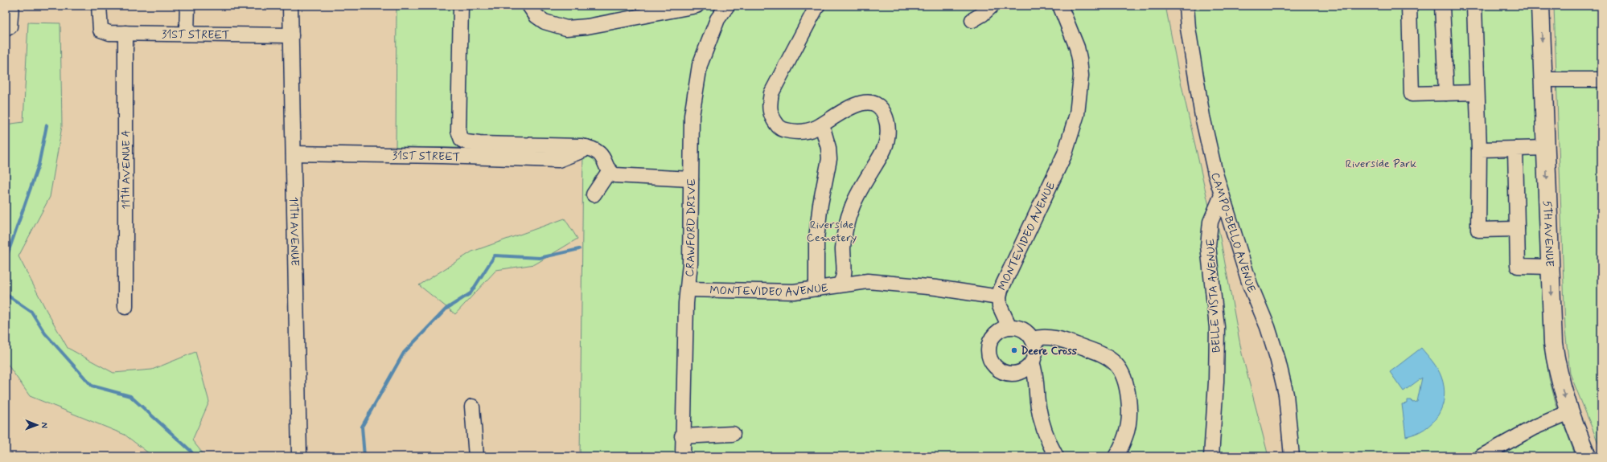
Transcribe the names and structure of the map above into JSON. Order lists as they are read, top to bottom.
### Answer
{
  "streets": {
    "main road": ["5TH AVENUE"],
    "street": [
      "31ST STREET",
      "11TH AVENUE A",
      "CRAWFORD DRIVE",
      "11TH AVENUE",
      "CAMPO-BELLO AVENUE",
      "MONTEVIDEO AVENUE",
      "BELLE VISTA AVENUE"
    ]
  },
  "crossings": [
    ["31ST STREET", "11TH AVENUE A"],
    ["31ST STREET", "11TH AVENUE"],
    ["CRAWFORD DRIVE", "MONTEVIDEO AVENUE"],
    ["CAMPO-BELLO AVENUE", "BELLE VISTA AVENUE"]
  ],
  "one_way": ["5TH AVENUE"],
  "parks": ["Riverside Park", "Riverside Cemetery"],
  "places": ["Deere Cross"],
  "north": "right"
}
